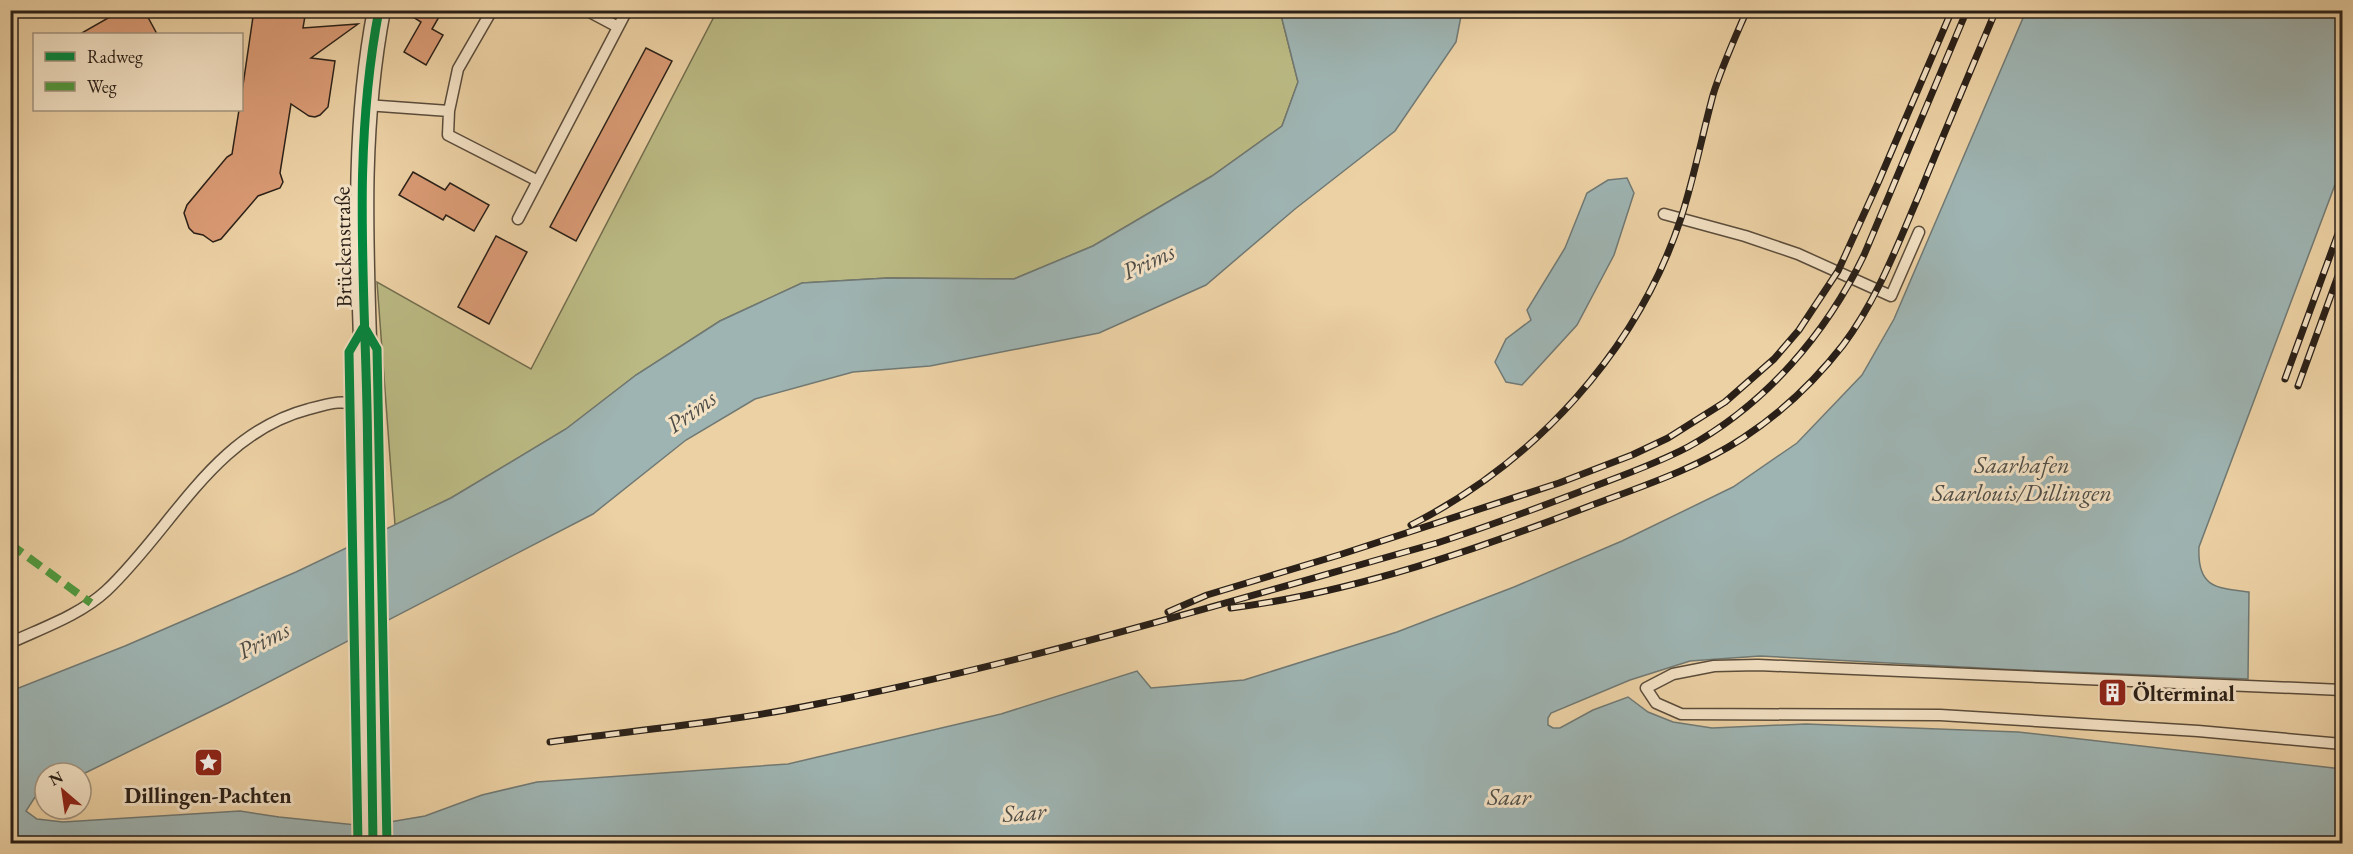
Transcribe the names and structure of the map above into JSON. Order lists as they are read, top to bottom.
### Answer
{
  "streets": {
    "street": ["Brückenstraße"]
  },
  "water": ["Prims", "Saarhafen Saarlouis/Dillingen", "Saar"],
  "places": {
    "building": ["Ölterminal"],
    "place": ["Dillingen-Pachten"]
  },
  "legend": ["Radweg", "Weg"],
  "north": "top left"
}
